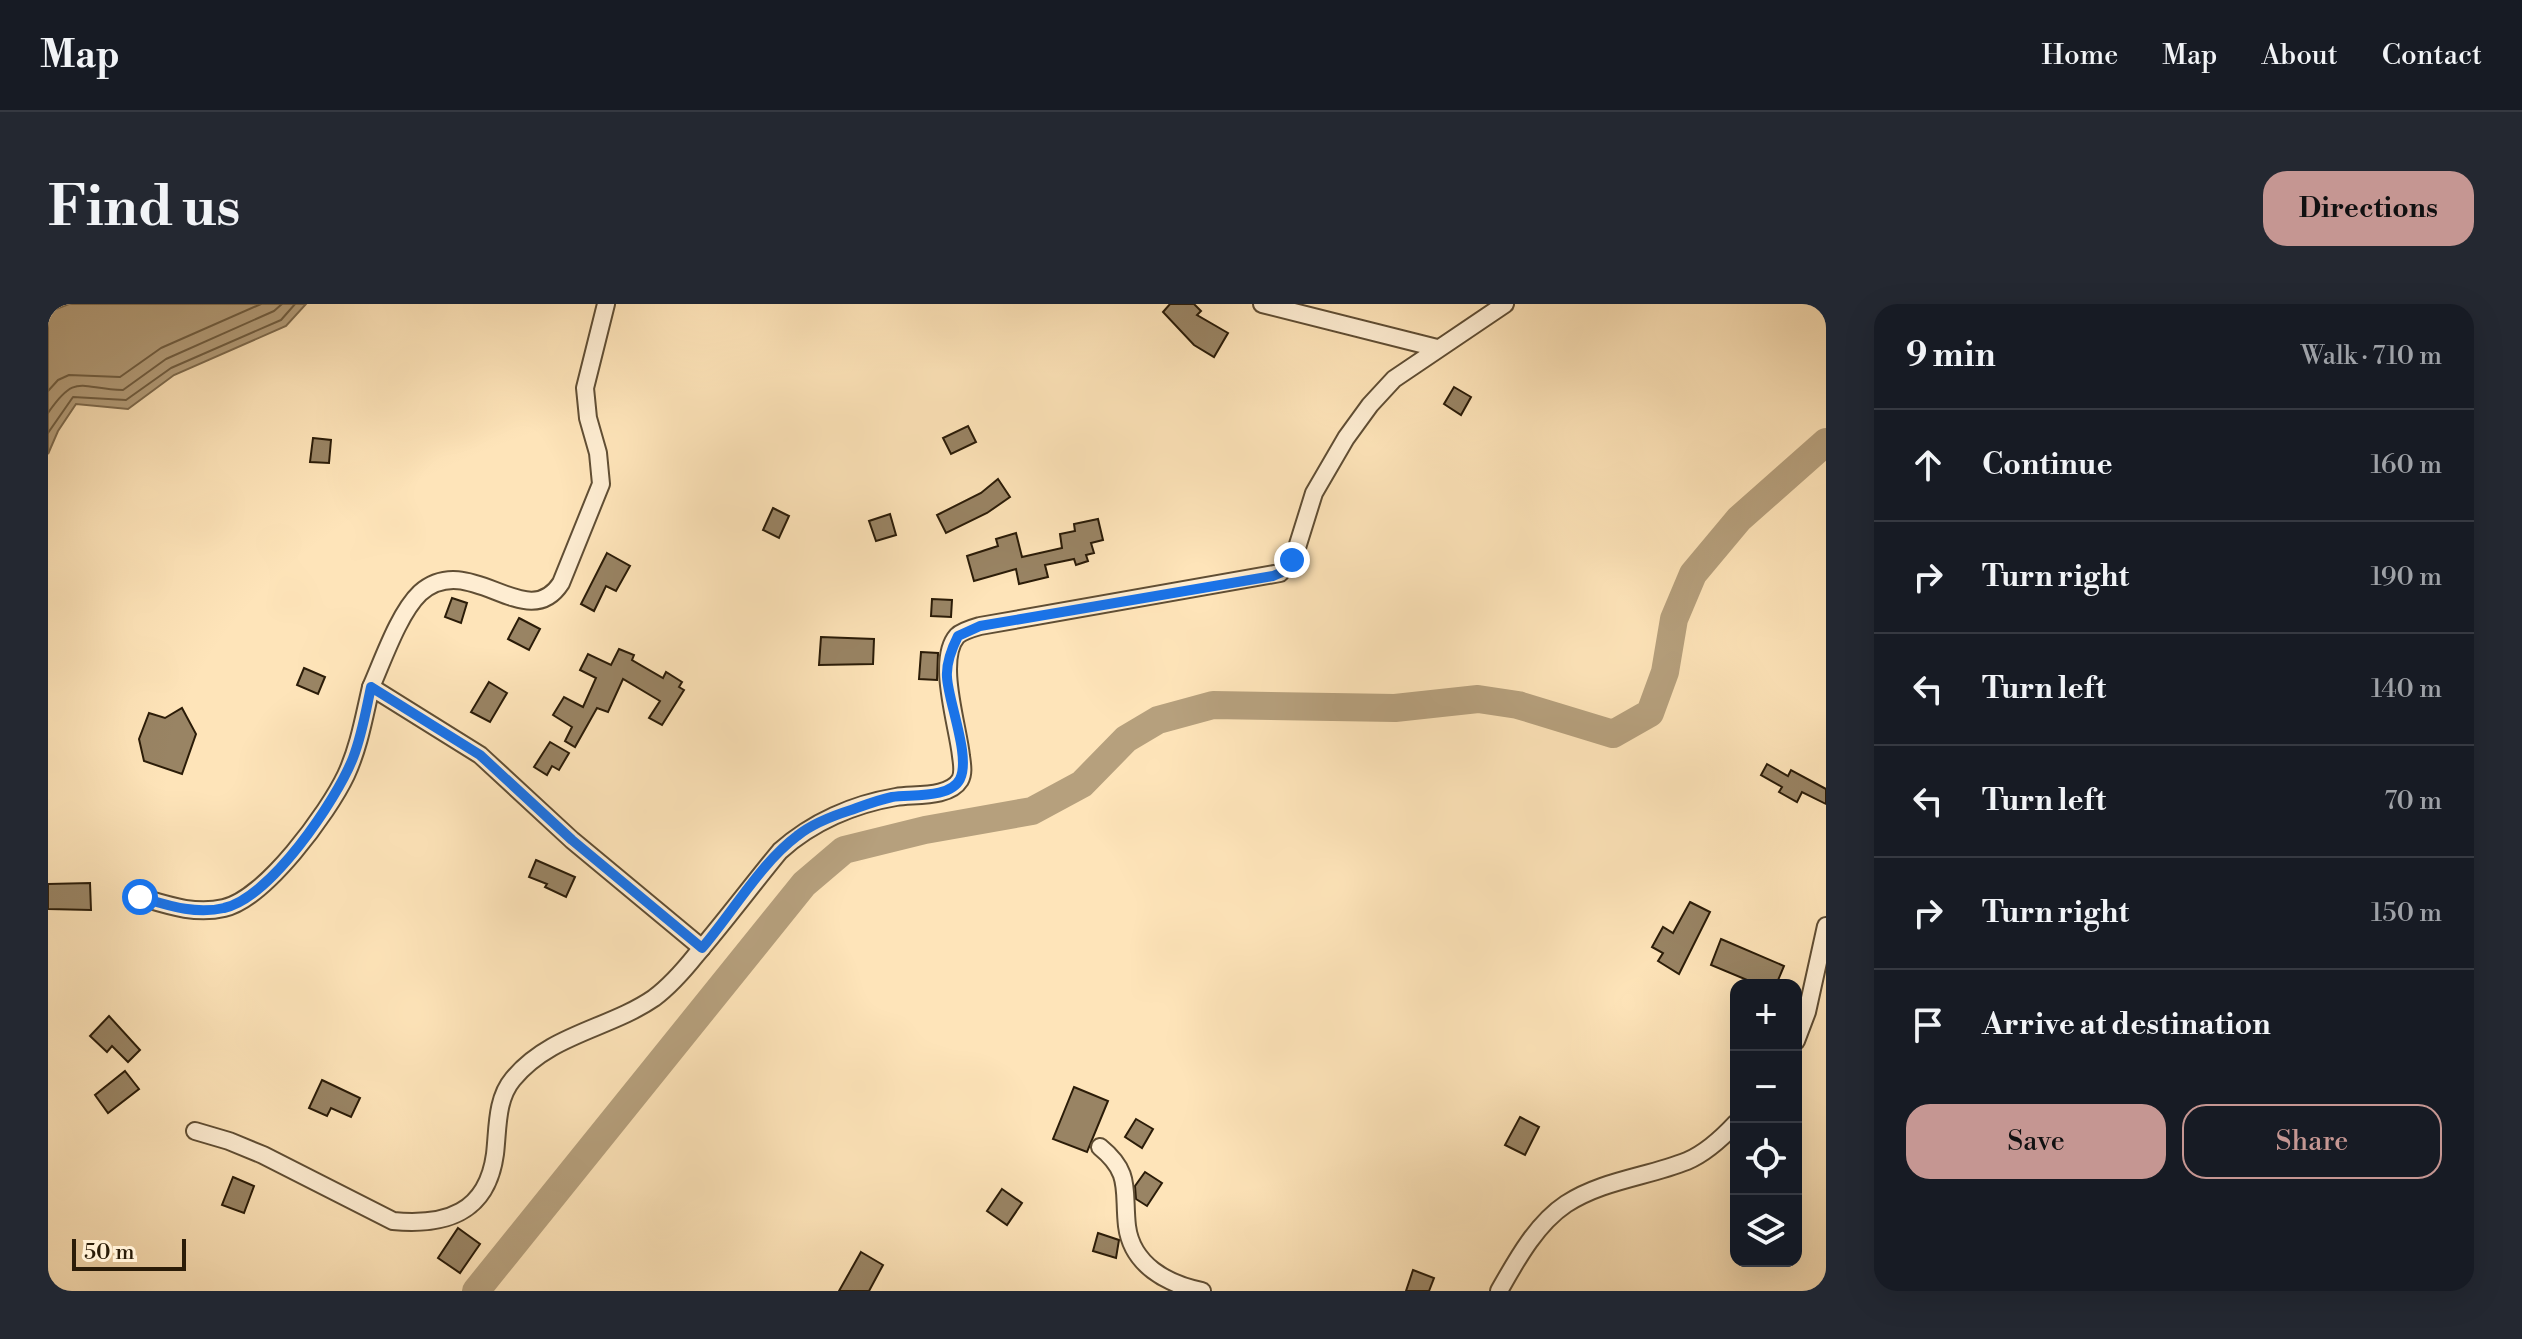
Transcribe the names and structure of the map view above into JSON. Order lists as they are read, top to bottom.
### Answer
{
  "scale_bar": "50 m",
  "page": {
    "header": "Map",
    "nav": [
      "Home",
      "Map",
      "About",
      "Contact"
    ],
    "buttons": [
      "Directions",
      ["Save", "Share"]
    ],
    "title": "Find us",
    "heading": ["9 min", "Walk · 710 m"],
    "list": [
      ["Continue", "160 m"],
      ["Turn right", "190 m"],
      ["Turn left", "140 m"],
      ["Turn left", "70 m"],
      ["Turn right", "150 m"],
      "Arrive at destination"
    ],
    "map_buttons": ["+", "−"],
    "scale": "50 m"
  }
}
